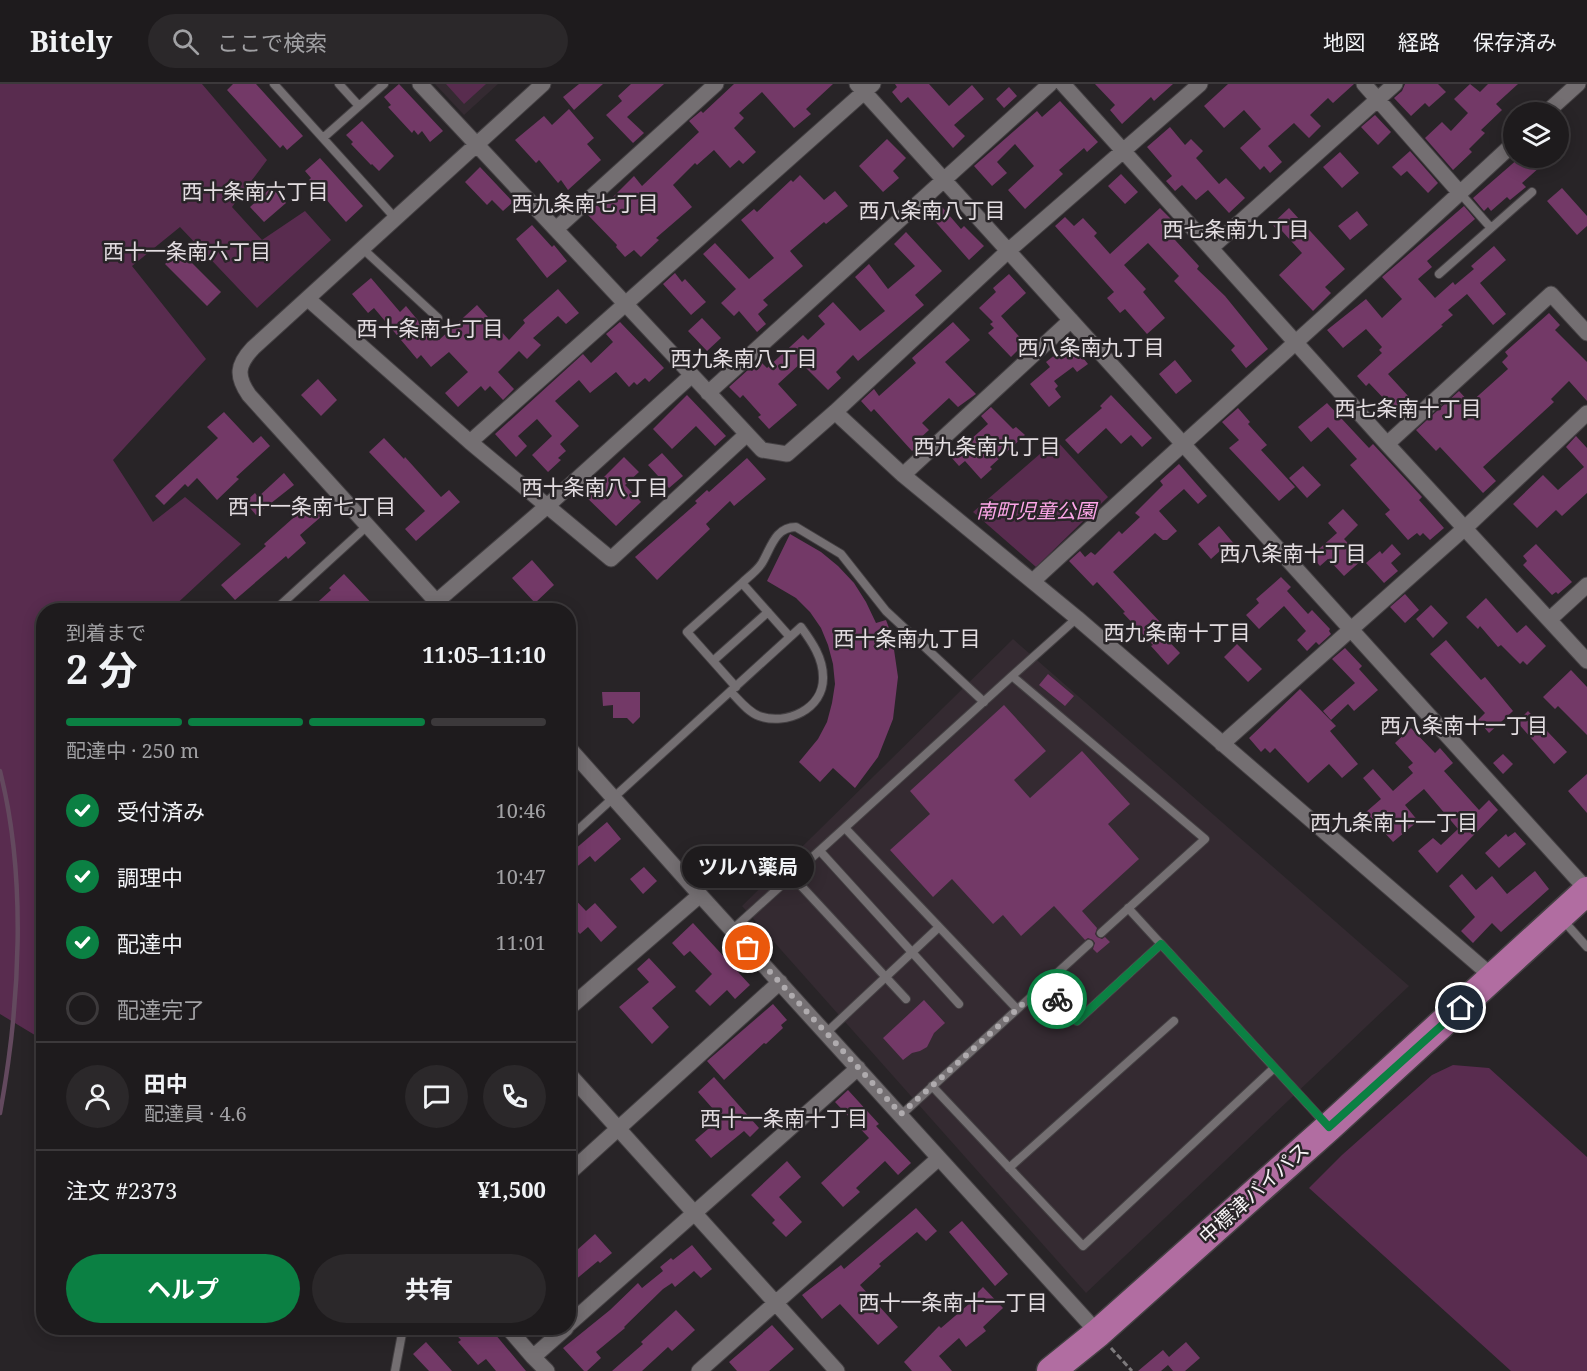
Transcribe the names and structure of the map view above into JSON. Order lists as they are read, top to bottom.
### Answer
{
  "streets": {
    "highway": ["中標津バイパス"]
  },
  "districts": [
    "西十条南六丁目",
    "西九条南七丁目",
    "西八条南八丁目",
    "西七条南九丁目",
    "西十一条南六丁目",
    "西十条南七丁目",
    "西八条南九丁目",
    "西九条南八丁目",
    "西七条南十丁目",
    "西九条南九丁目",
    "西十条南八丁目",
    "西十一条南七丁目",
    "西八条南十丁目",
    "西九条南十丁目",
    "西十条南九丁目",
    "西八条南十一丁目",
    "西九条南十一丁目",
    "西十一条南十丁目",
    "西十一条南十一丁目"
  ],
  "parks": ["南町児童公園"],
  "places": ["ツルハ薬局"],
  "page": {
    "header": "Bitely",
    "search": "ここで検索",
    "nav": ["地図", "経路", "保存済み"],
    "heading": ["2 分", "到着まで", "11:05–11:10"],
    "panel": [
      "田中",
      "配達員 · 4.6",
      "注文 #2373",
      "¥1,500"
    ],
    "bar": "配達中 · 250 m",
    "list": [
      ["受付済み", "10:46"],
      ["調理中", "10:47"],
      ["配達中", "11:01"],
      "配達完了"
    ],
    "bubble": "ツルハ薬局",
    "buttons": ["ヘルプ", "共有"]
  }
}
